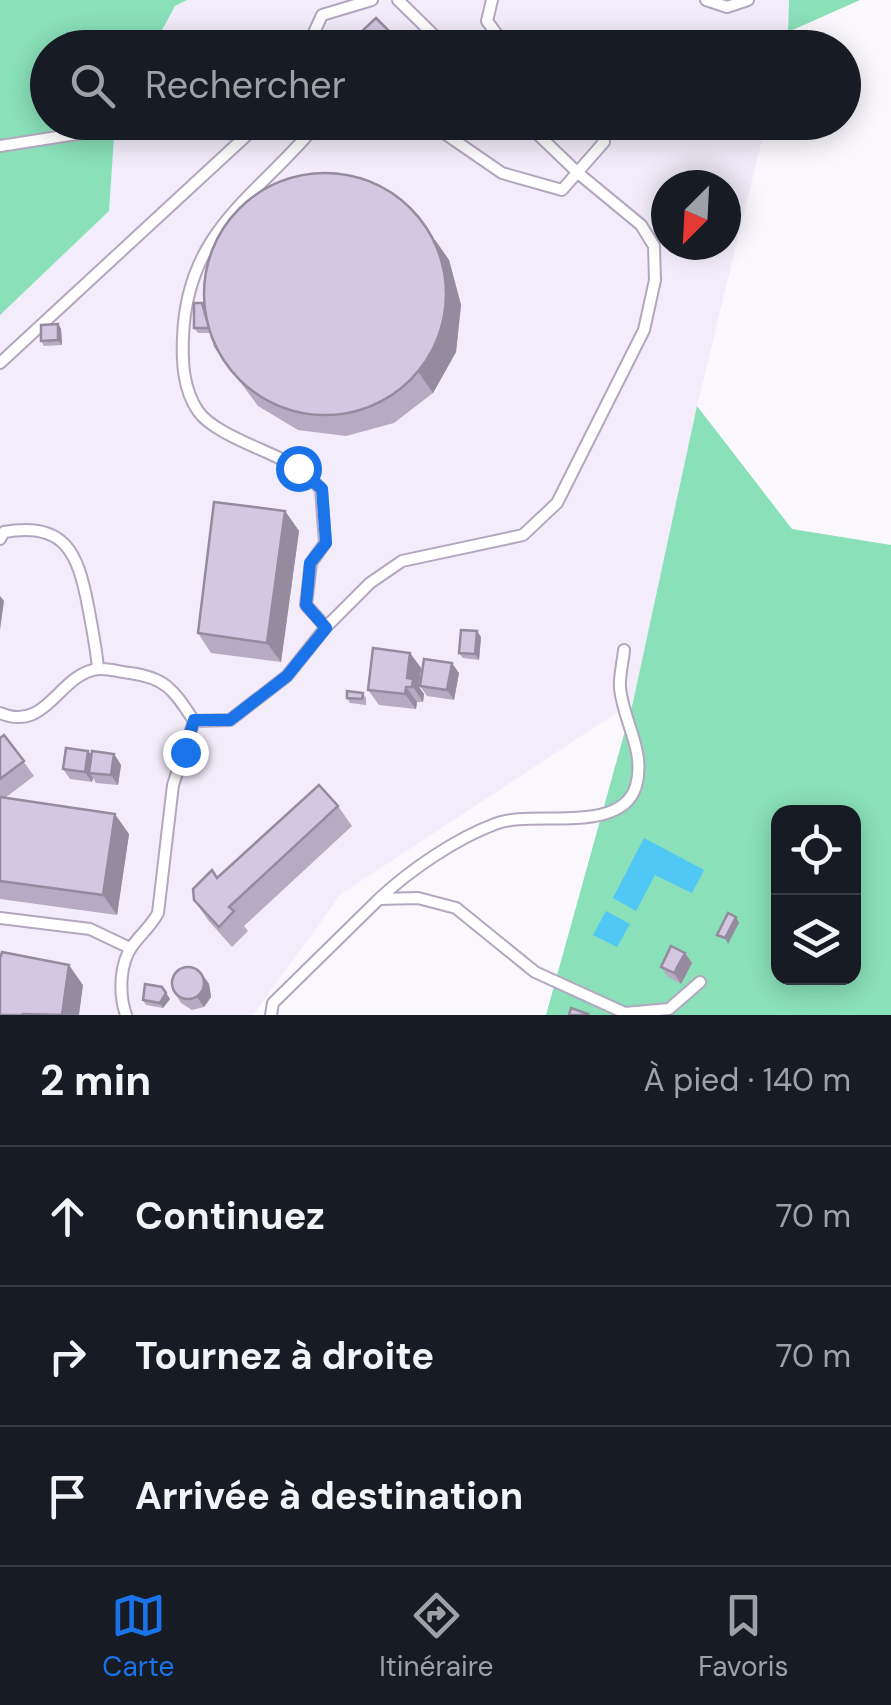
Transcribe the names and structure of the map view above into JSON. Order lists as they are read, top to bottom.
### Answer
{
  "north": "bottom left",
  "page": {
    "search": "Rechercher",
    "heading": ["2 min", "À pied · 140 m"],
    "list": [
      ["Continuez", "70 m"],
      ["Tournez à droite", "70 m"],
      "Arrivée à destination"
    ],
    "nav": ["Carte", "Itinéraire", "Favoris"]
  }
}
